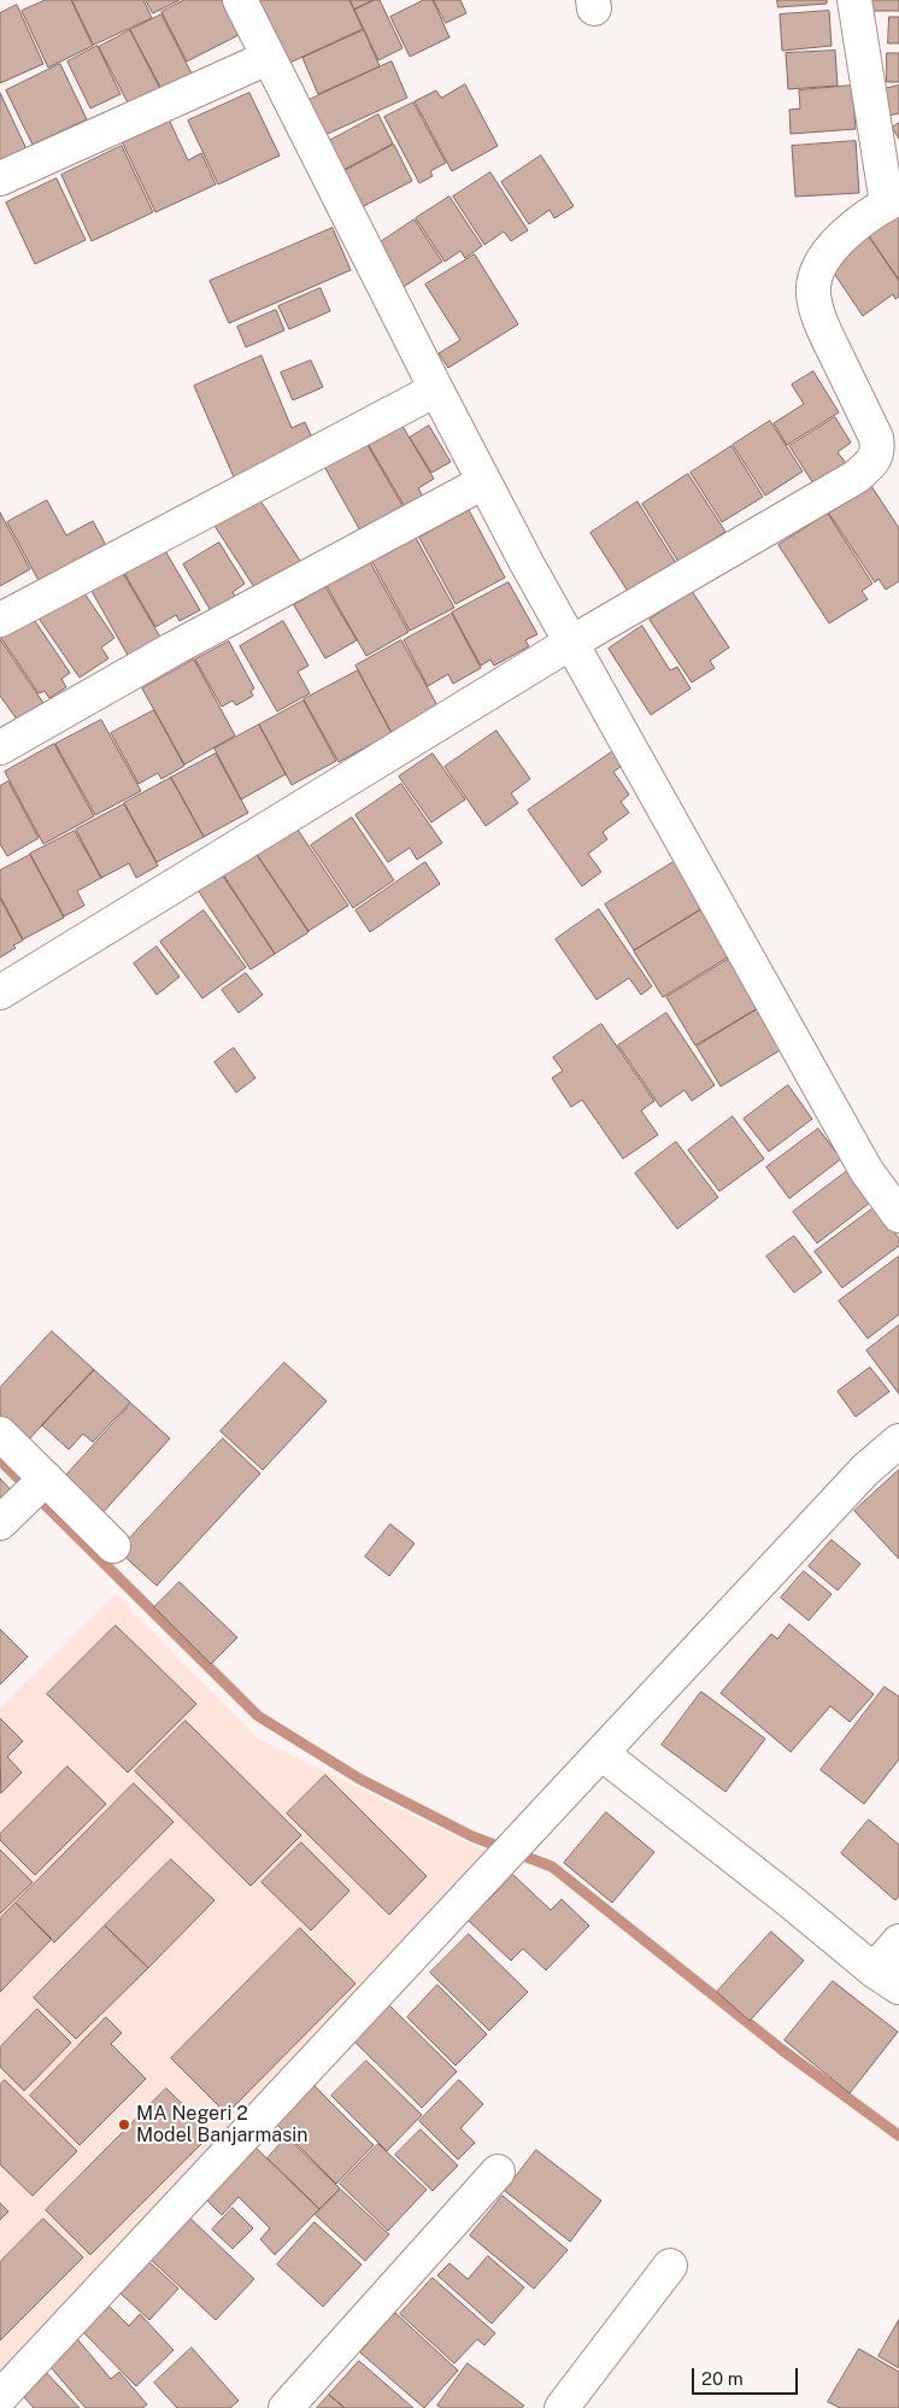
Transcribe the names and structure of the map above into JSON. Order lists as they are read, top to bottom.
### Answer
{
  "places": ["MA Negeri 2 Model Banjarmasin"],
  "scale_bar": "20 m"
}
